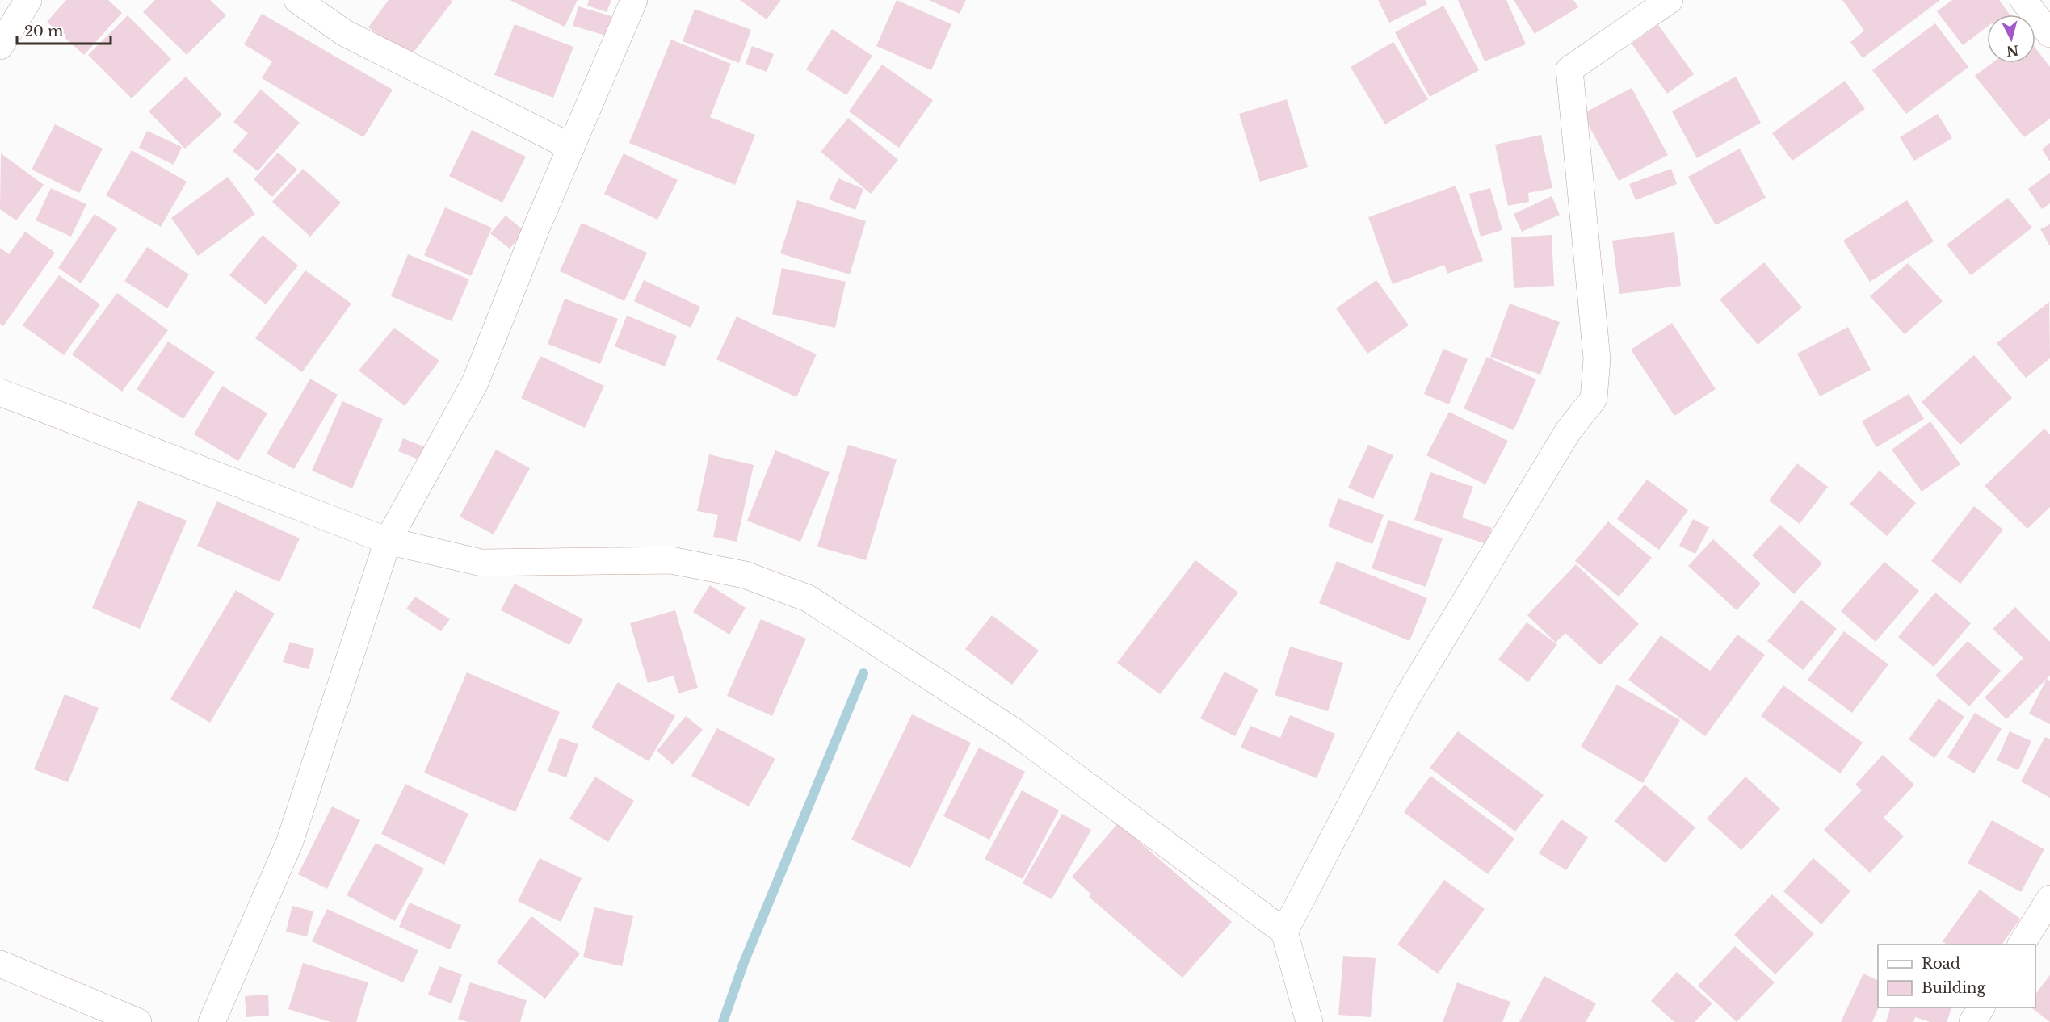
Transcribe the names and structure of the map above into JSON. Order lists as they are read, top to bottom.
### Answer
{
  "legend": ["Road", "Building"],
  "scale_bar": "20 m",
  "north": "bottom"
}
